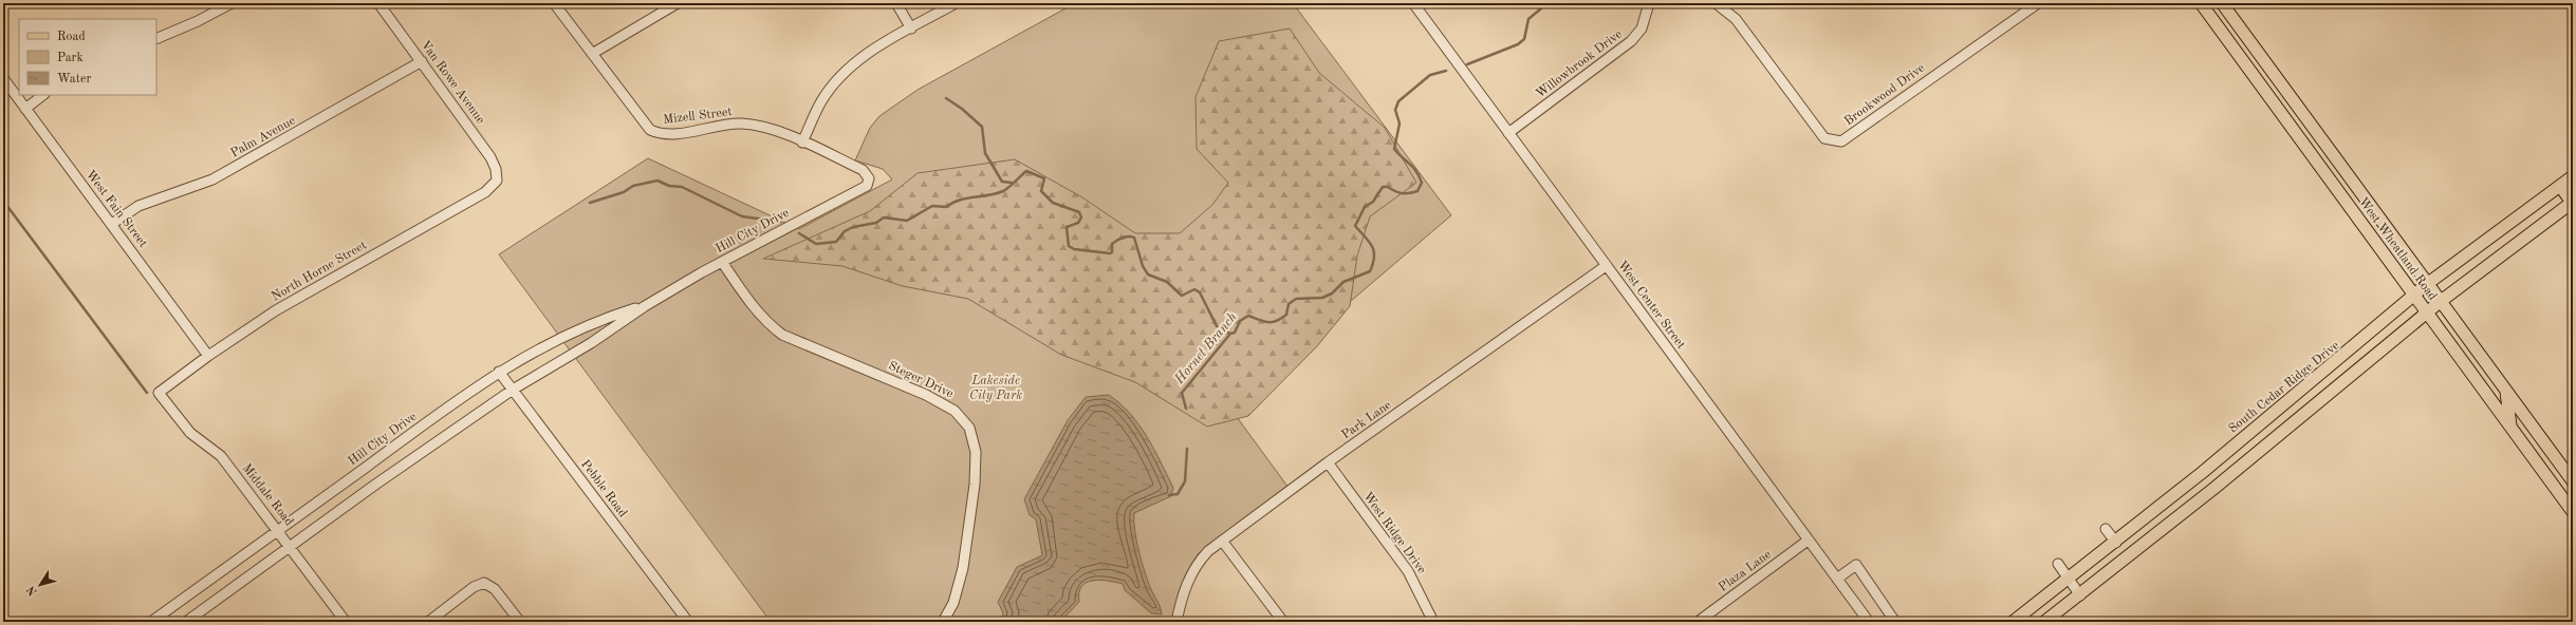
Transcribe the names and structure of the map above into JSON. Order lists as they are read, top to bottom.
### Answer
{
  "streets": {
    "main road": ["West Wheatland Road", "South Cedar Ridge Drive"],
    "street": [
      "Willowbrook Drive",
      "Van Rowe Avenue",
      "Brookwood Drive",
      "Mizell Street",
      "Palm Avenue",
      "West Fain Street",
      "Hill City Drive",
      "North Horne Street",
      "West Center Street",
      "Steger Drive",
      "Park Lane",
      "Pebble Road",
      "Middale Road",
      "West Ridge Drive",
      "Plaza Lane"
    ]
  },
  "crossings": [
    ["Willowbrook Drive", "West Center Street"],
    ["Van Rowe Avenue", "Palm Avenue"],
    ["Van Rowe Avenue", "North Horne Street"],
    ["Mizell Street", "Hill City Drive"],
    ["Palm Avenue", "West Fain Street"],
    ["West Fain Street", "North Horne Street"],
    ["Hill City Drive", "Steger Drive"],
    ["Hill City Drive", "Pebble Road"],
    ["Hill City Drive", "Middale Road"],
    ["West Wheatland Road", "South Cedar Ridge Drive"],
    ["North Horne Street", "Middale Road"],
    ["West Center Street", "Park Lane"],
    ["West Center Street", "Plaza Lane"],
    ["Park Lane", "West Ridge Drive"]
  ],
  "water": ["Hornet Branch"],
  "parks": ["Lakeside City Park"],
  "legend": ["Road", "Park", "Water"],
  "north": "bottom left"
}
